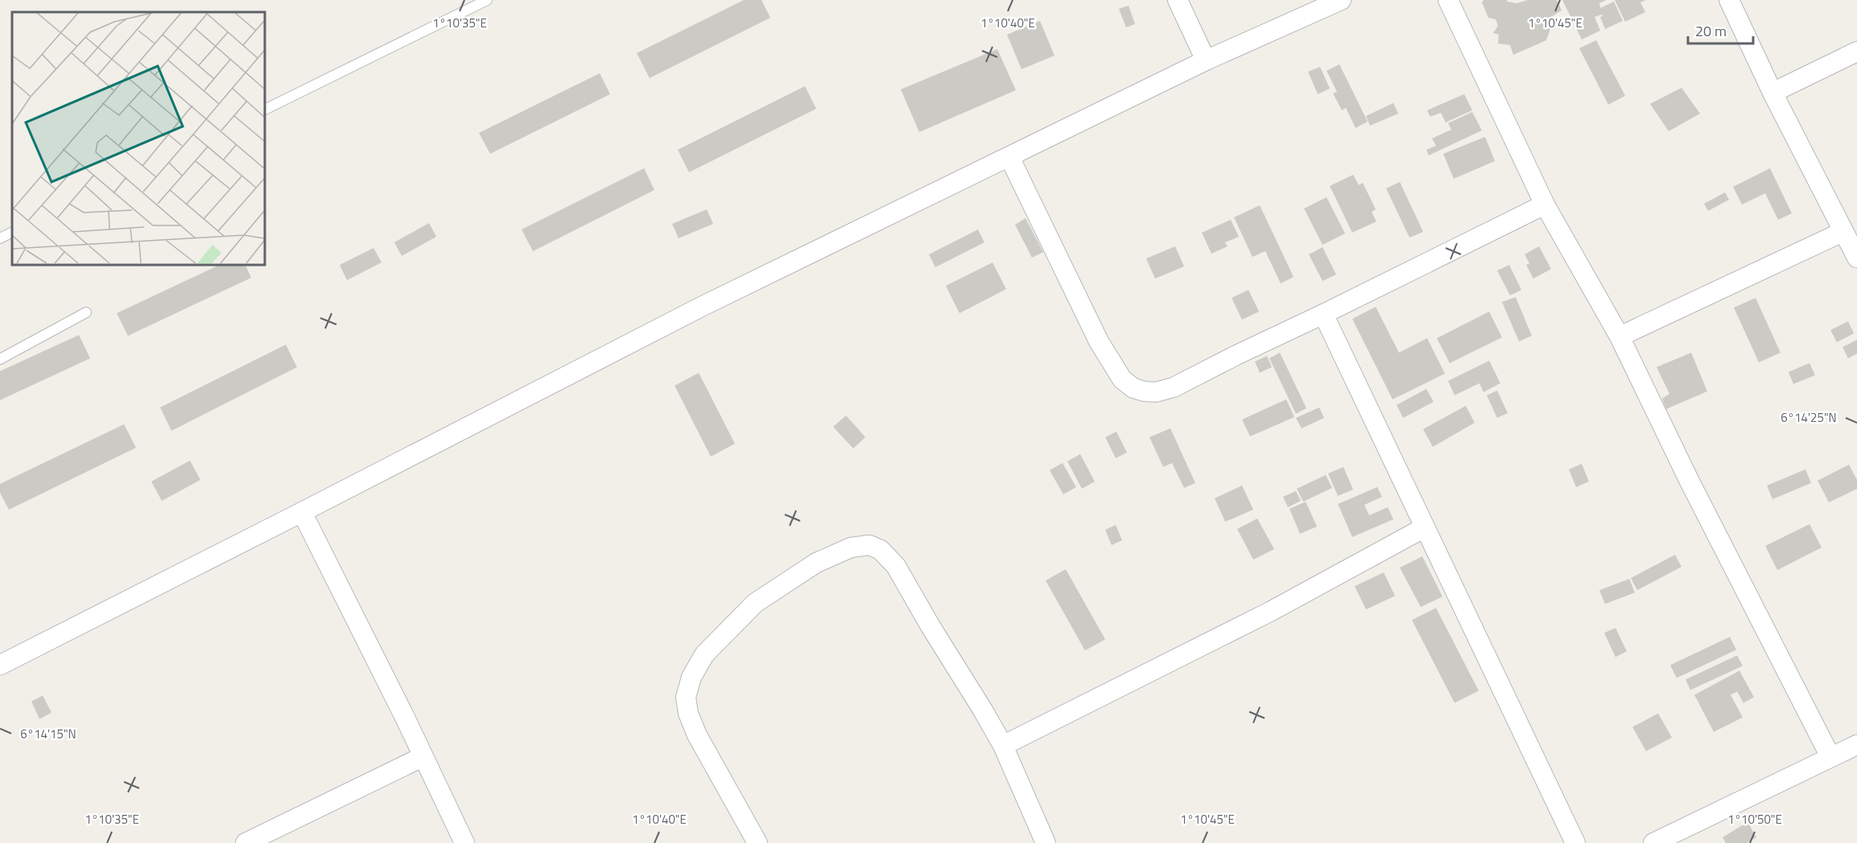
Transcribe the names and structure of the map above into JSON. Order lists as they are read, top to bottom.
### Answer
{
  "scale_bar": "20 m",
  "coordinates": [
    "1°10'35\"E",
    "1°10'40\"E",
    "1°10'45\"E",
    "6°14'25\"N",
    "6°14'15\"N",
    "1°10'50\"E"
  ]
}
